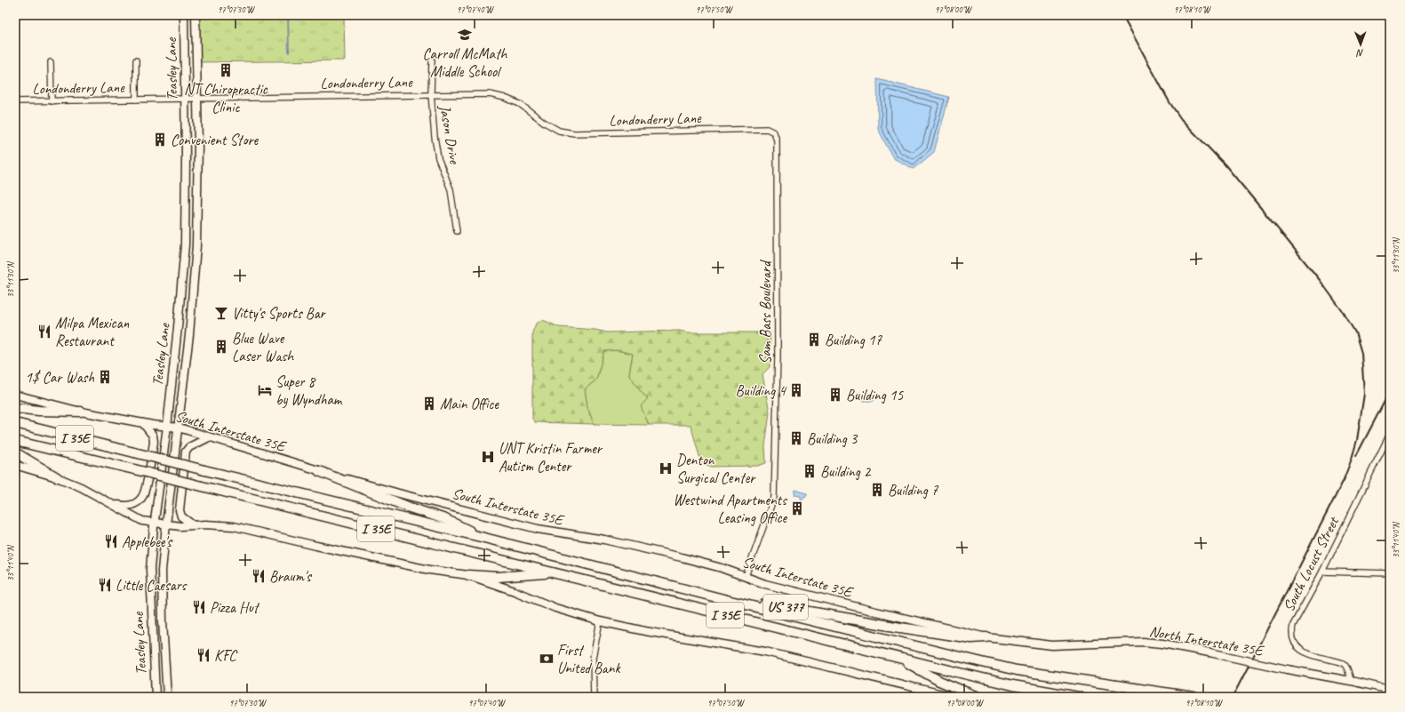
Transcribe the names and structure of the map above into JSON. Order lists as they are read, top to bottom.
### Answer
{
  "streets": {
    "highway": ["I 35E", "US 377"],
    "main road": ["Teasley Lane", "South Interstate 35E", "North Interstate 35E"],
    "street": [
      "Londonderry Lane",
      "Jason Drive",
      "Sam Bass Boulevard",
      "South Locust Street"
    ]
  },
  "crossings": [
    ["Teasley Lane", "Londonderry Lane"],
    ["Teasley Lane", "South Interstate 35E"],
    ["Londonderry Lane", "Jason Drive"],
    ["Londonderry Lane", "Sam Bass Boulevard"],
    ["Sam Bass Boulevard", "South Interstate 35E"],
    ["South Interstate 35E", "US 377"],
    ["South Interstate 35E", "North Interstate 35E"],
    ["I 35E", "US 377"],
    ["South Locust Street", "North Interstate 35E"],
    ["US 377", "North Interstate 35E"]
  ],
  "places": {
    "school or university": ["Carroll McMath Middle School"],
    "building": [
      "NT Chiropractic Clinic",
      "Convenient Store",
      "Building 17",
      "Blue Wave Laser Wash",
      "1$ Car Wash",
      "Building 4",
      "Building 15",
      "Main Office",
      "Building 3",
      "Building 2",
      "Building 7",
      "Westwind Apartments Leasing Office"
    ],
    "bar": ["Vitty's Sports Bar"],
    "restaurant": [
      "Milpa Mexican Restaurant",
      "Applebee's",
      "Braum's",
      "Little Caesars",
      "Pizza Hut",
      "KFC"
    ],
    "hotel": ["Super 8 by Wyndham"],
    "hospital": ["UNT Kristin Farmer Autism Center", "Denton Surgical Center"],
    "bank": ["First United Bank"]
  },
  "north": "bottom",
  "coordinates": [
    "97°07'30\"W",
    "97°07'40\"W",
    "97°07'50\"W",
    "97°08'00\"W",
    "97°08'10\"W",
    "33°11'30\"N",
    "33°11'40\"N"
  ]
}
